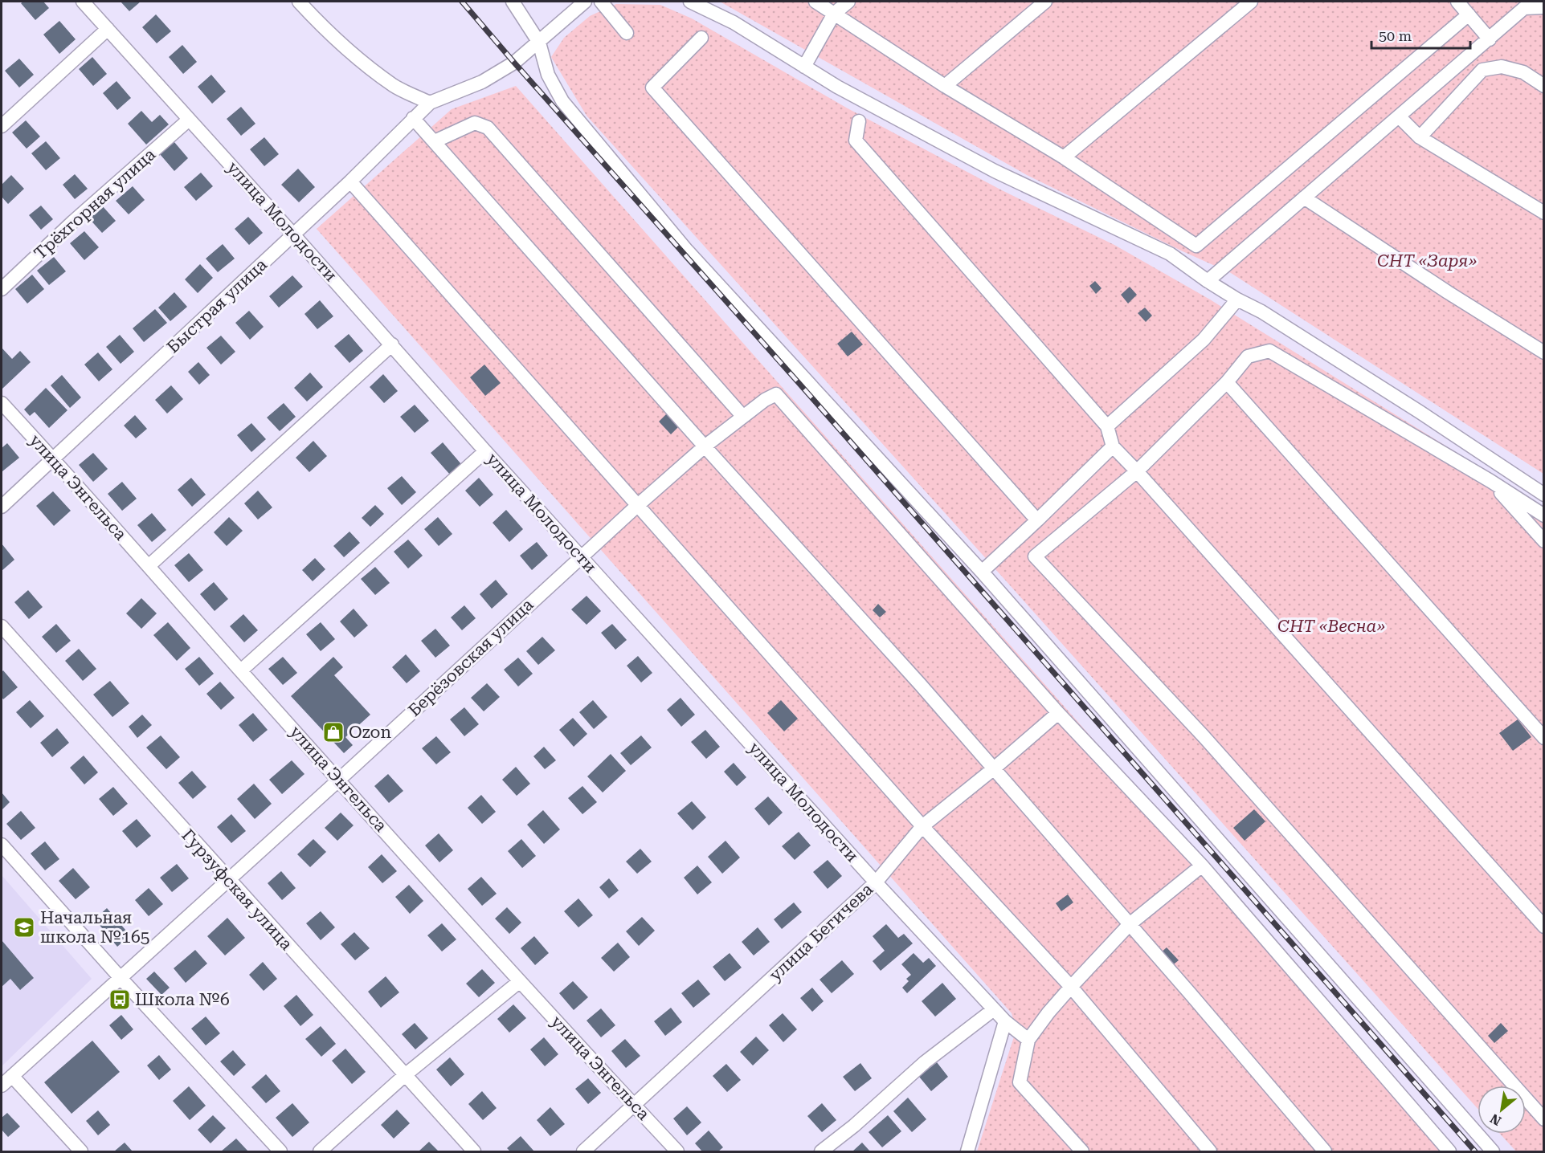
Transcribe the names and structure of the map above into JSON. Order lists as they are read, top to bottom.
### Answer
{
  "streets": {
    "street": [
      "Трёхгорная улица",
      "улица Молодости",
      "Быстрая улица",
      "улица Энгельса",
      "Берёзовская улица",
      "Гурзуфская улица",
      "улица Бегичева"
    ]
  },
  "crossings": [
    ["Трёхгорная улица", "улица Молодости"],
    ["улица Молодости", "Быстрая улица"],
    ["улица Молодости", "Берёзовская улица"],
    ["улица Молодости", "улица Бегичева"],
    ["Быстрая улица", "улица Энгельса"],
    ["улица Энгельса", "Берёзовская улица"],
    ["улица Энгельса", "улица Бегичева"],
    ["Берёзовская улица", "Гурзуфская улица"],
    ["Берёзовская улица", "улица Бегичева"]
  ],
  "parks": ["СНТ «Заря»", "СНТ «Весна»"],
  "places": {
    "shop": ["Ozon"],
    "school or university": ["Начальная школа №165"],
    "bus stop": ["Школа №6"]
  },
  "scale_bar": "50 m",
  "north": "bottom left"
}
